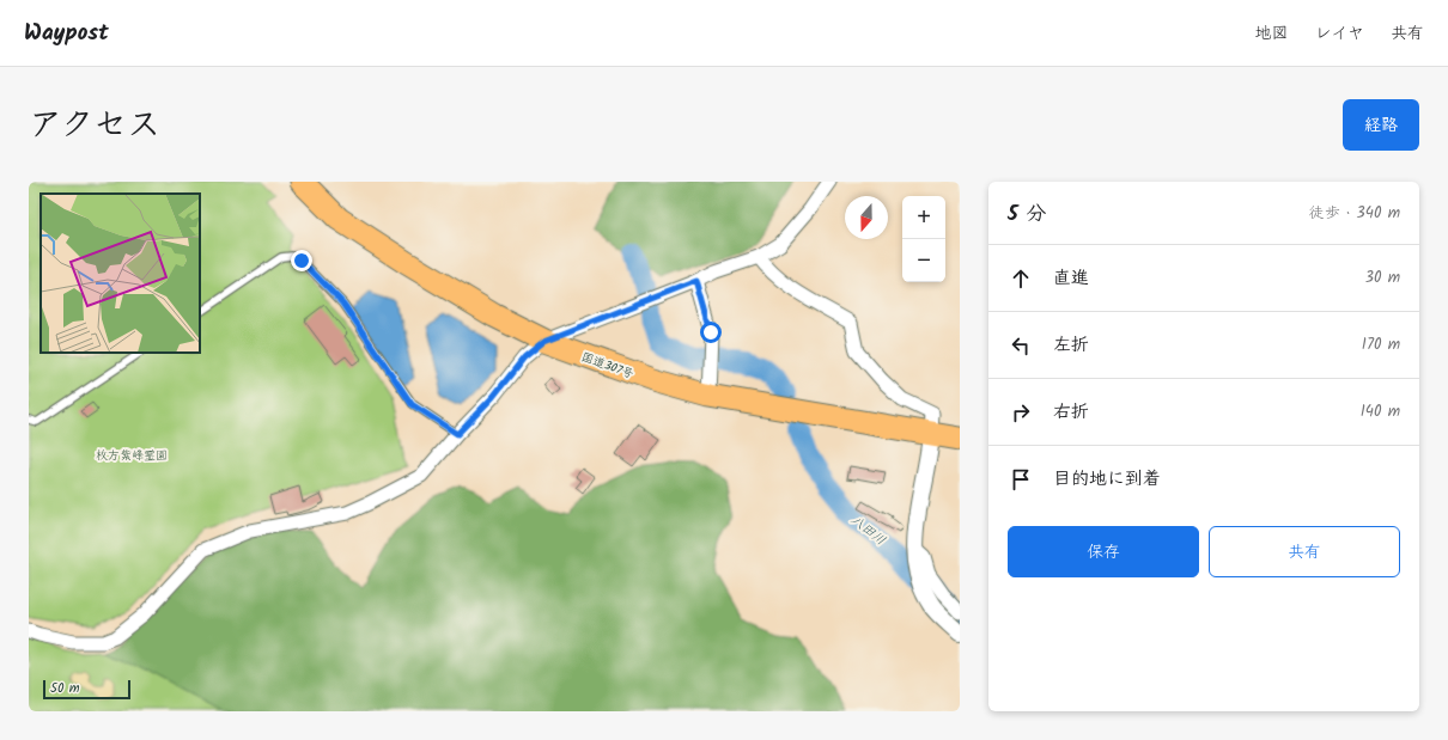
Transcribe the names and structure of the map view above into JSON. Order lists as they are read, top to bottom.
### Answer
{
  "streets": {
    "highway": ["国道307号"]
  },
  "water": ["八田川"],
  "parks": ["枚方紫峰霊園"],
  "scale_bar": "50 m",
  "north": "bottom",
  "page": {
    "header": "Waypost",
    "nav": ["地図", "レイヤ", "共有"],
    "title": "アクセス",
    "buttons": [
      "経路",
      ["保存", "共有"]
    ],
    "heading": ["5 分", "徒歩 · 340 m"],
    "map_buttons": ["+", "−"],
    "list": [
      ["直進", "30 m"],
      ["左折", "170 m"],
      ["右折", "140 m"],
      "目的地に到着"
    ],
    "scale": "50 m"
  }
}
